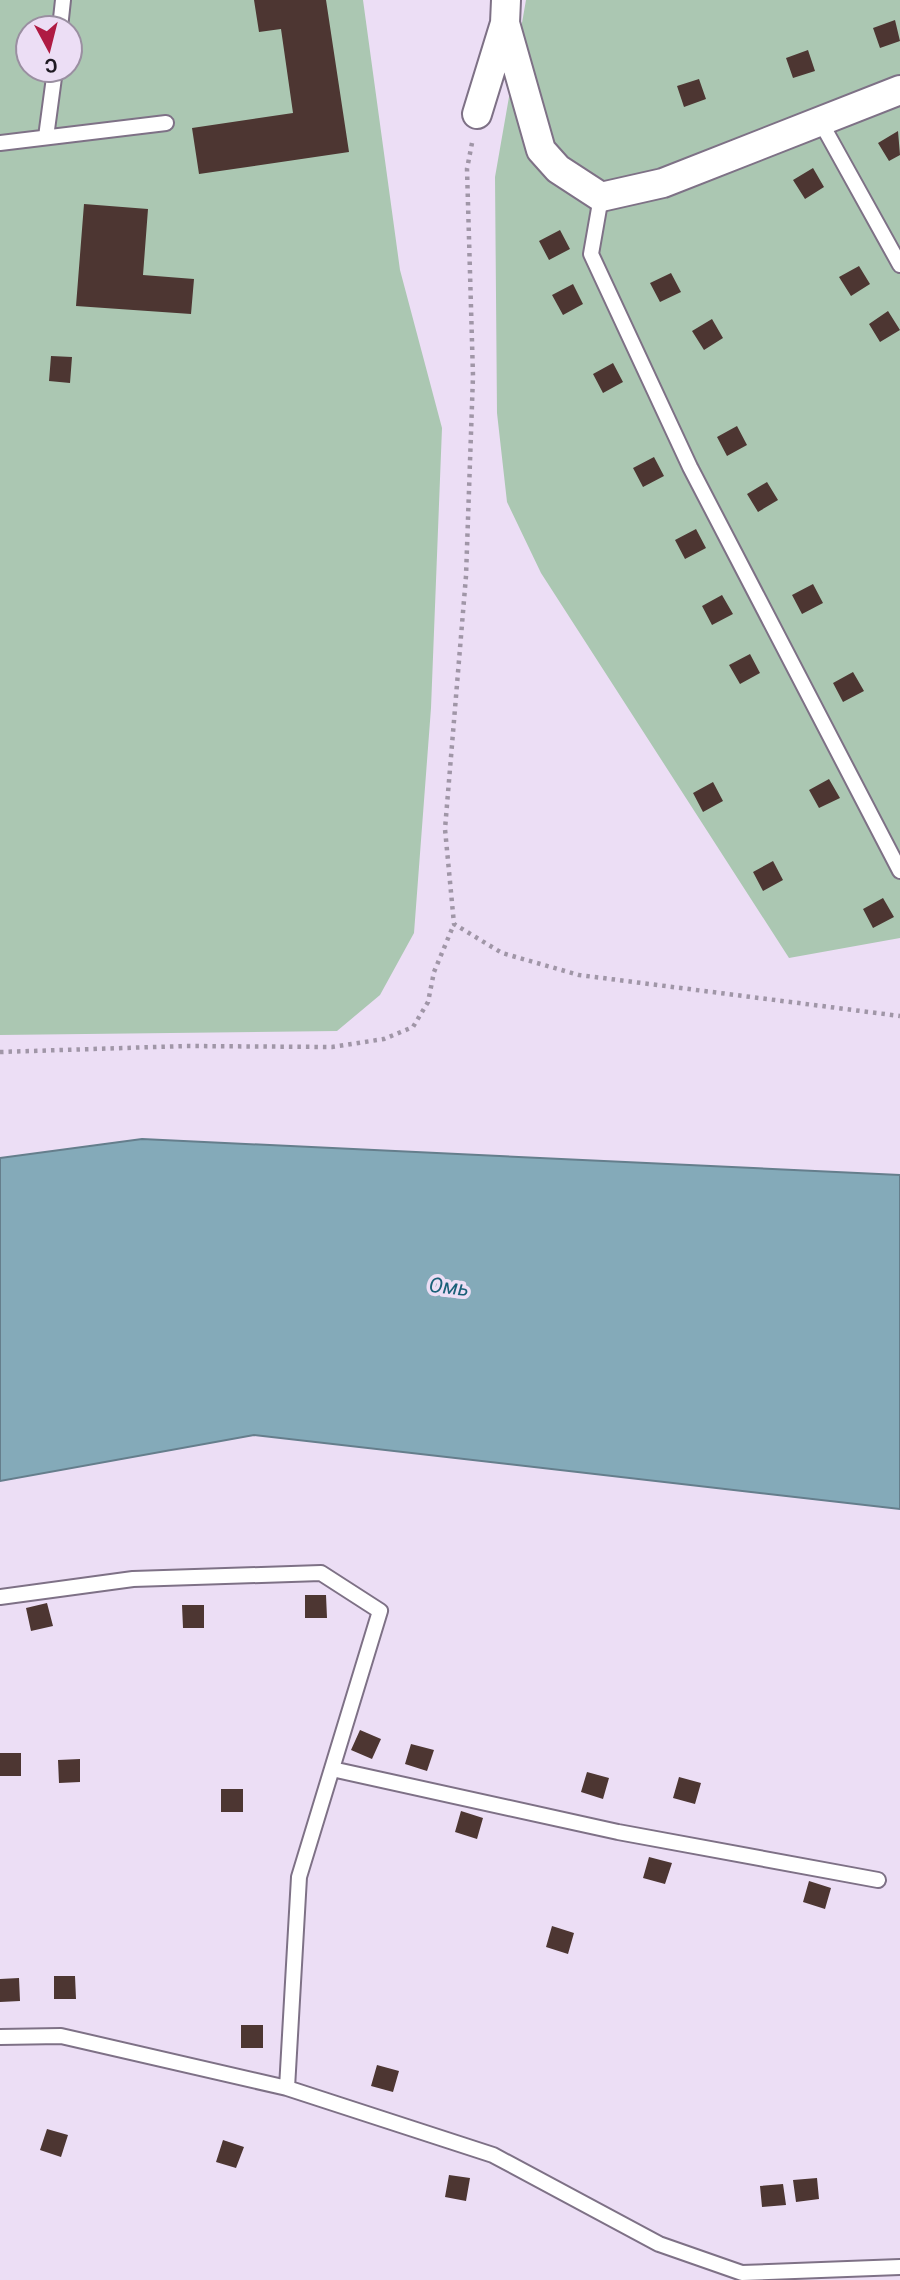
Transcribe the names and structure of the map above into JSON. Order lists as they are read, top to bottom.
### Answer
{
  "water": ["Омь"],
  "north": "bottom"
}
